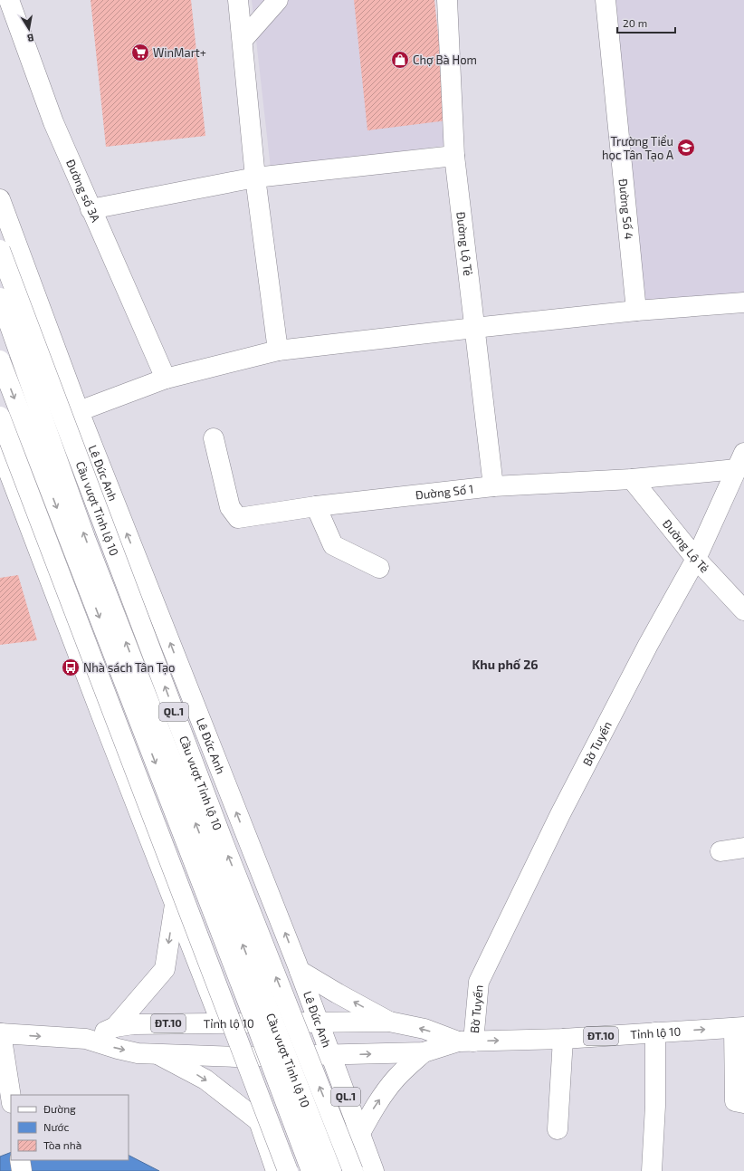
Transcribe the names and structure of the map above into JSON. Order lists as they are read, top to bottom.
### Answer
{
  "streets": {
    "main road": [
      "Đường số 3A",
      "Đường Số 4",
      "Đường Lộ Tẻ",
      "Lê Đức Anh",
      "Đường Số 1",
      "Cầu vượt Tỉnh lộ 10",
      "QL.1",
      "Bờ Tuyến",
      "Tỉnh lộ 10",
      "ĐT.10"
    ]
  },
  "crossings": [
    ["Đường Lộ Tẻ", "Đường Số 1"],
    ["Đường Lộ Tẻ", "Bờ Tuyến"],
    ["Lê Đức Anh", "Tỉnh lộ 10"],
    ["Đường Số 1", "Bờ Tuyến"],
    ["Bờ Tuyến", "Tỉnh lộ 10"]
  ],
  "districts": ["Khu phố 26"],
  "places": {
    "supermarket": ["WinMart+"],
    "shop": ["Chợ Bà Hom"],
    "school or university": ["Trường Tiểu học Tân Tạo A"],
    "bus stop": ["Nhà sách Tân Tạo"]
  },
  "legend": ["Đường", "Nước", "Tòa nhà"],
  "scale_bar": "20 m",
  "north": "bottom"
}
